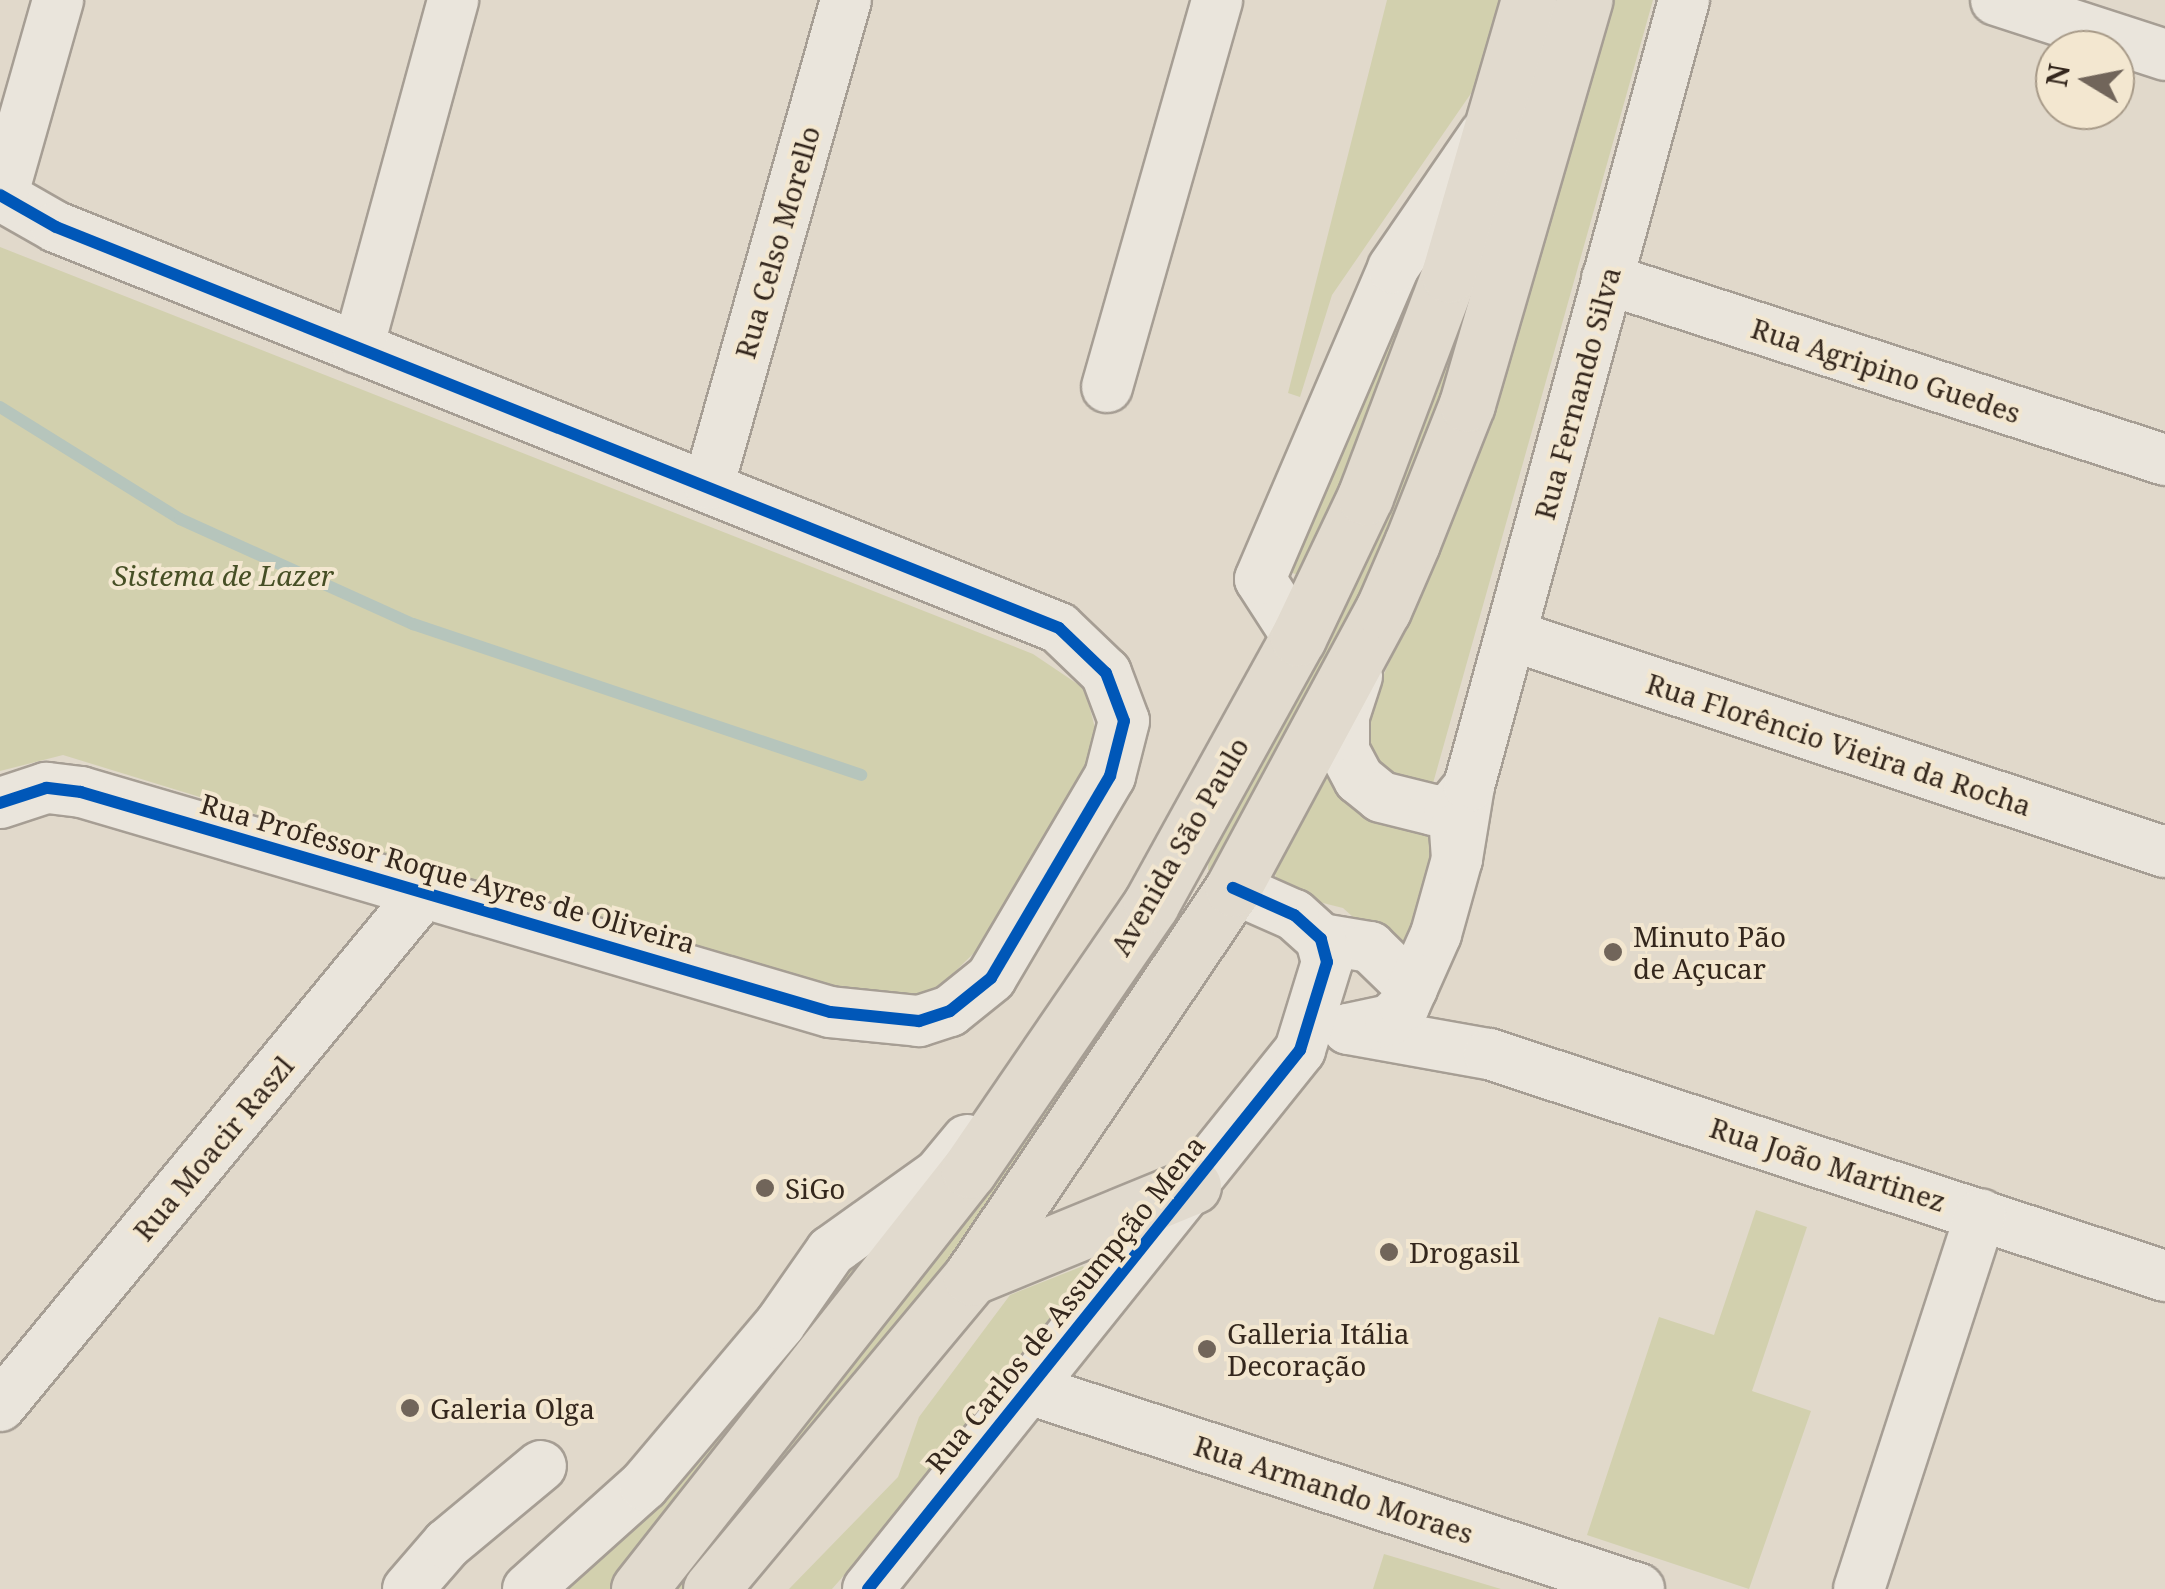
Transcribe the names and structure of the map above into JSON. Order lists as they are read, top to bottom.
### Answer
{
  "streets": {
    "main road": ["Avenida São Paulo"],
    "street": [
      "Rua Celso Morello",
      "Rua Agripino Guedes",
      "Rua Fernando Silva",
      "Rua Florêncio Vieira da Rocha",
      "Rua Professor Roque Ayres de Oliveira",
      "Rua Moacir Raszl",
      "Rua João Martinez",
      "Rua Carlos de Assumpção Mena",
      "Rua Armando Moraes"
    ]
  },
  "crossings": [
    ["Rua Celso Morello", "Rua Professor Roque Ayres de Oliveira"],
    ["Rua Agripino Guedes", "Rua Fernando Silva"],
    ["Rua Fernando Silva", "Rua Florêncio Vieira da Rocha"],
    ["Rua Fernando Silva", "Rua João Martinez"],
    ["Rua Professor Roque Ayres de Oliveira", "Rua Moacir Raszl"],
    ["Rua Carlos de Assumpção Mena", "Rua Armando Moraes"]
  ],
  "parks": ["Sistema de Lazer"],
  "places": [
    "Minuto Pão de Açucar",
    "SiGo",
    "Drogasil",
    "Galleria Itália Decoração",
    "Galeria Olga"
  ],
  "north": "left"
}
